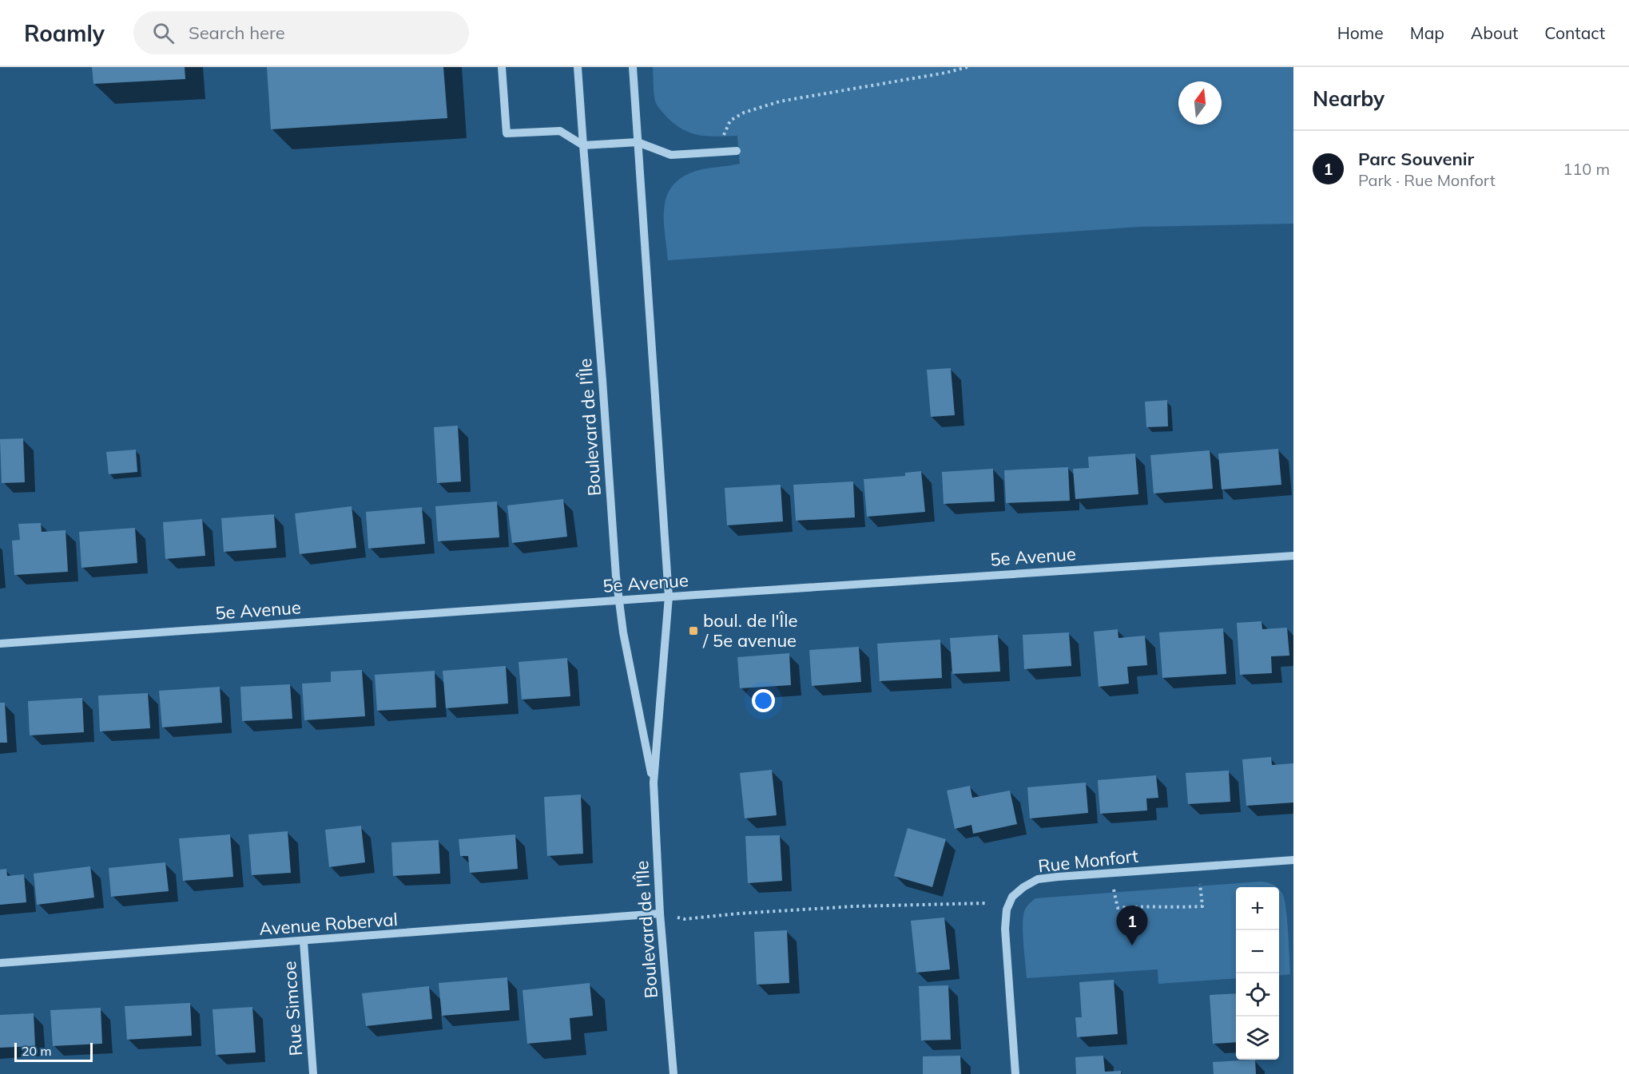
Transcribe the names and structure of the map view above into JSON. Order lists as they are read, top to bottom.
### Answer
{
  "streets": {
    "street": [
      "Boulevard de l'Île",
      "5e Avenue",
      "Rue Monfort",
      "Avenue Roberval",
      "Rue Simcoe"
    ]
  },
  "crossings": [
    ["Boulevard de l'Île", "5e Avenue"],
    ["Boulevard de l'Île", "Avenue Roberval"],
    ["Avenue Roberval", "Rue Simcoe"]
  ],
  "places": {
    "transit": ["boul. de l'Île / 5e avenue"]
  },
  "scale_bar": "20 m",
  "north": "top",
  "page": {
    "header": "Roamly",
    "search": "Search here",
    "nav": [
      "Home",
      "Map",
      "About",
      "Contact"
    ],
    "heading": "Nearby",
    "list": [
      {
        "mark": "1",
        "name": "Parc Souvenir",
        "note": "Park · Rue Monfort",
        "value": "110 m"
      }
    ],
    "map_buttons": ["+", "−"],
    "pins": "1",
    "scale": "20 m"
  }
}
